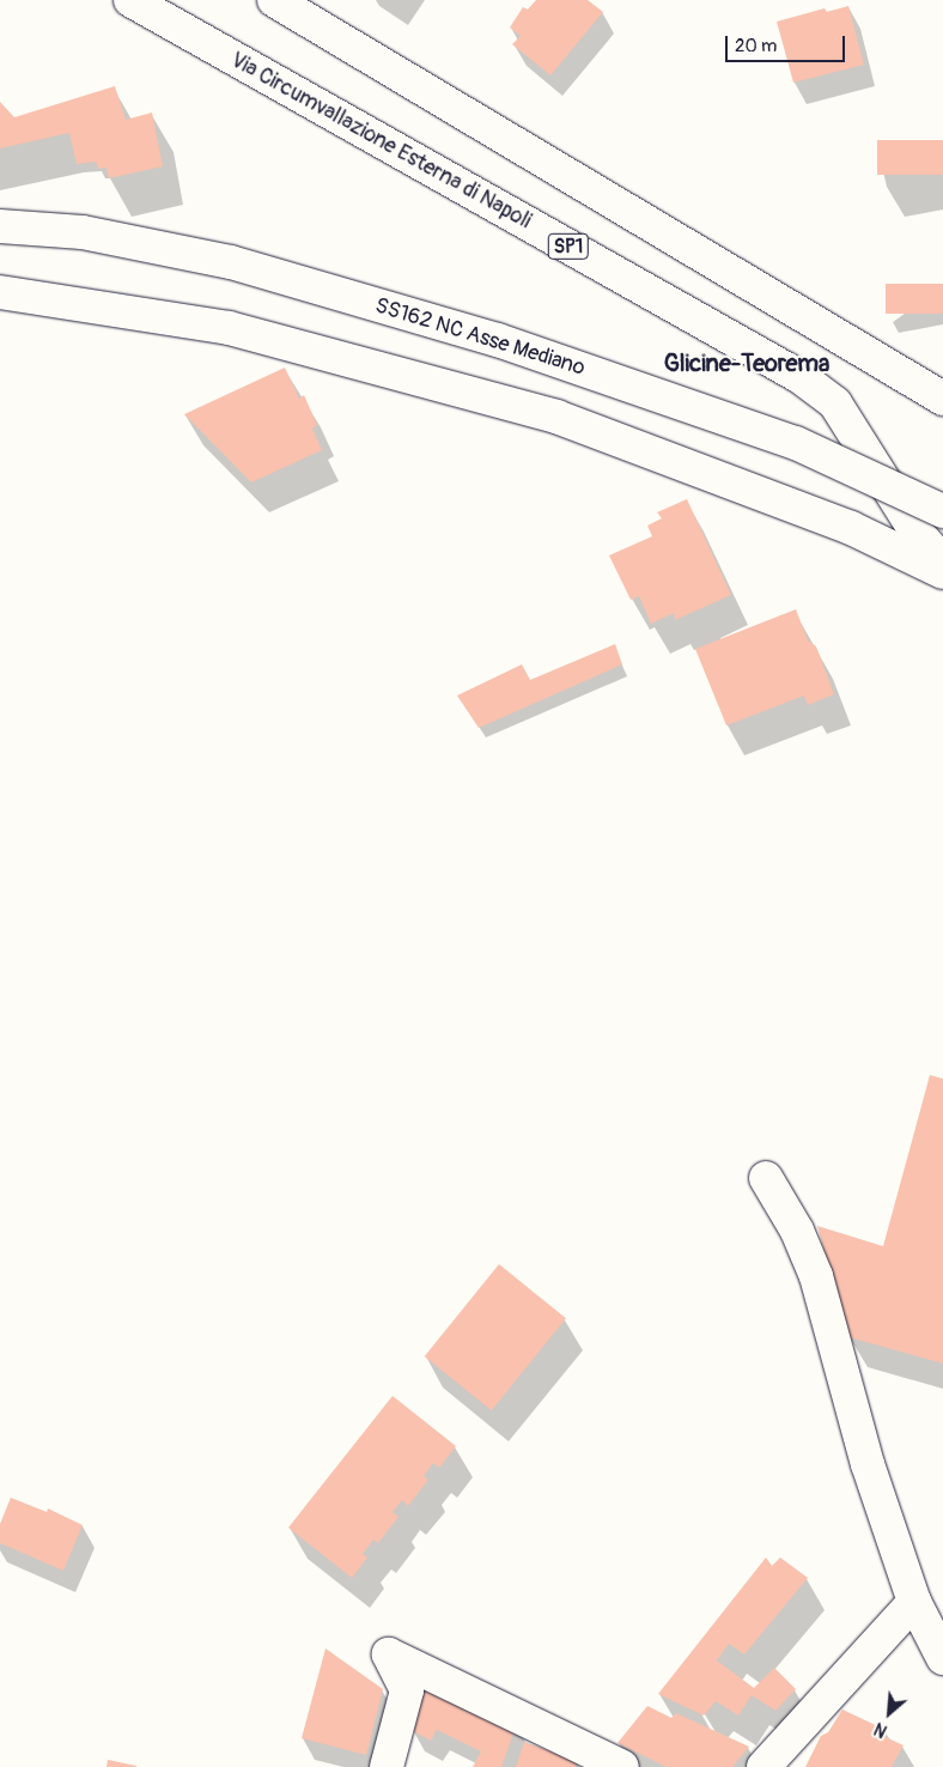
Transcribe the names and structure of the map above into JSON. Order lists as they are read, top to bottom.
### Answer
{
  "streets": {
    "main road": ["Via Circumvallazione Esterna di Napoli", "SP1", "SS162 NC Asse Mediano"]
  },
  "districts": ["Glicine-Teorema"],
  "scale_bar": "20 m",
  "north": "bottom left"
}
